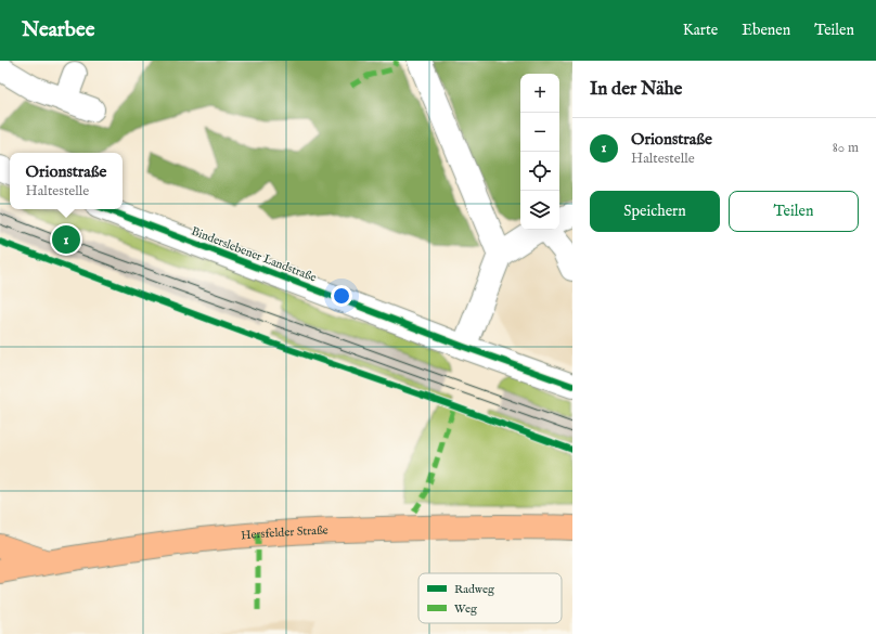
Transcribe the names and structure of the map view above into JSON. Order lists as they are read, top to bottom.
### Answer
{
  "streets": {
    "main road": ["Hersfelder Straße"],
    "street": ["Binderslebener Landstraße"]
  },
  "legend": ["Radweg", "Weg"],
  "page": {
    "header": "Nearbee",
    "nav": ["Karte", "Ebenen", "Teilen"],
    "heading": "In der Nähe",
    "map_buttons": ["+", "−"],
    "list": [
      {
        "mark": "1",
        "name": "Orionstraße",
        "note": "Haltestelle",
        "value": "80 m"
      }
    ],
    "popup": ["Orionstraße", "Haltestelle"],
    "buttons": ["Speichern", "Teilen"],
    "pins": "1"
  }
}
